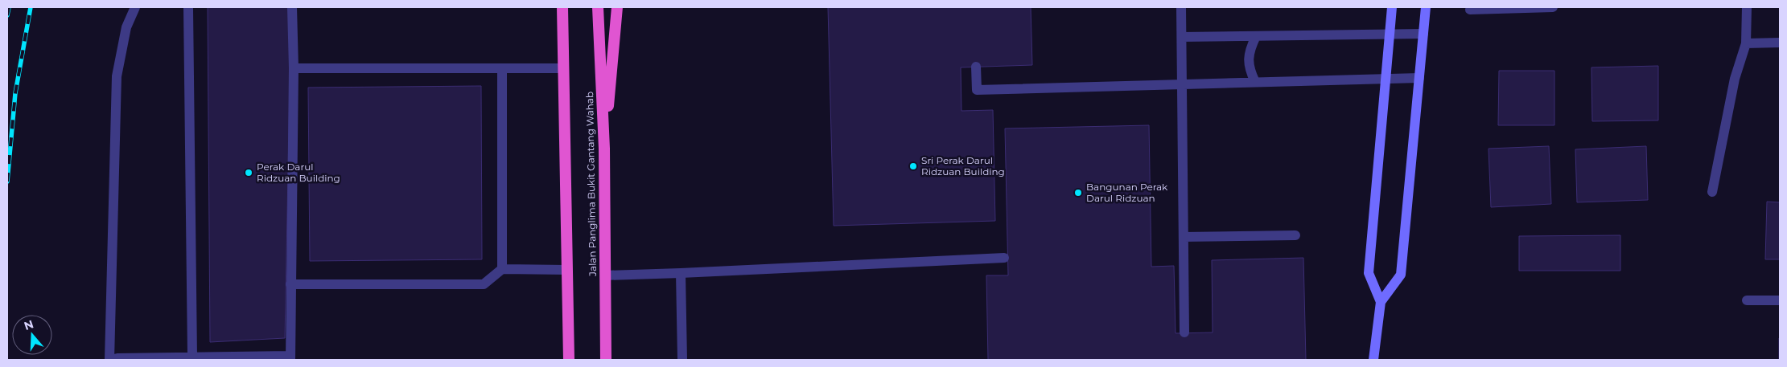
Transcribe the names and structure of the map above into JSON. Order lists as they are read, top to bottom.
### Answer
{
  "streets": {
    "highway": ["Jalan Panglima Bukit Gantang Wahab"]
  },
  "places": ["Sri Perak Darul Ridzuan Building", "Perak Darul Ridzuan Building", "Bangunan Perak Darul Ridzuan"],
  "north": "top"
}
